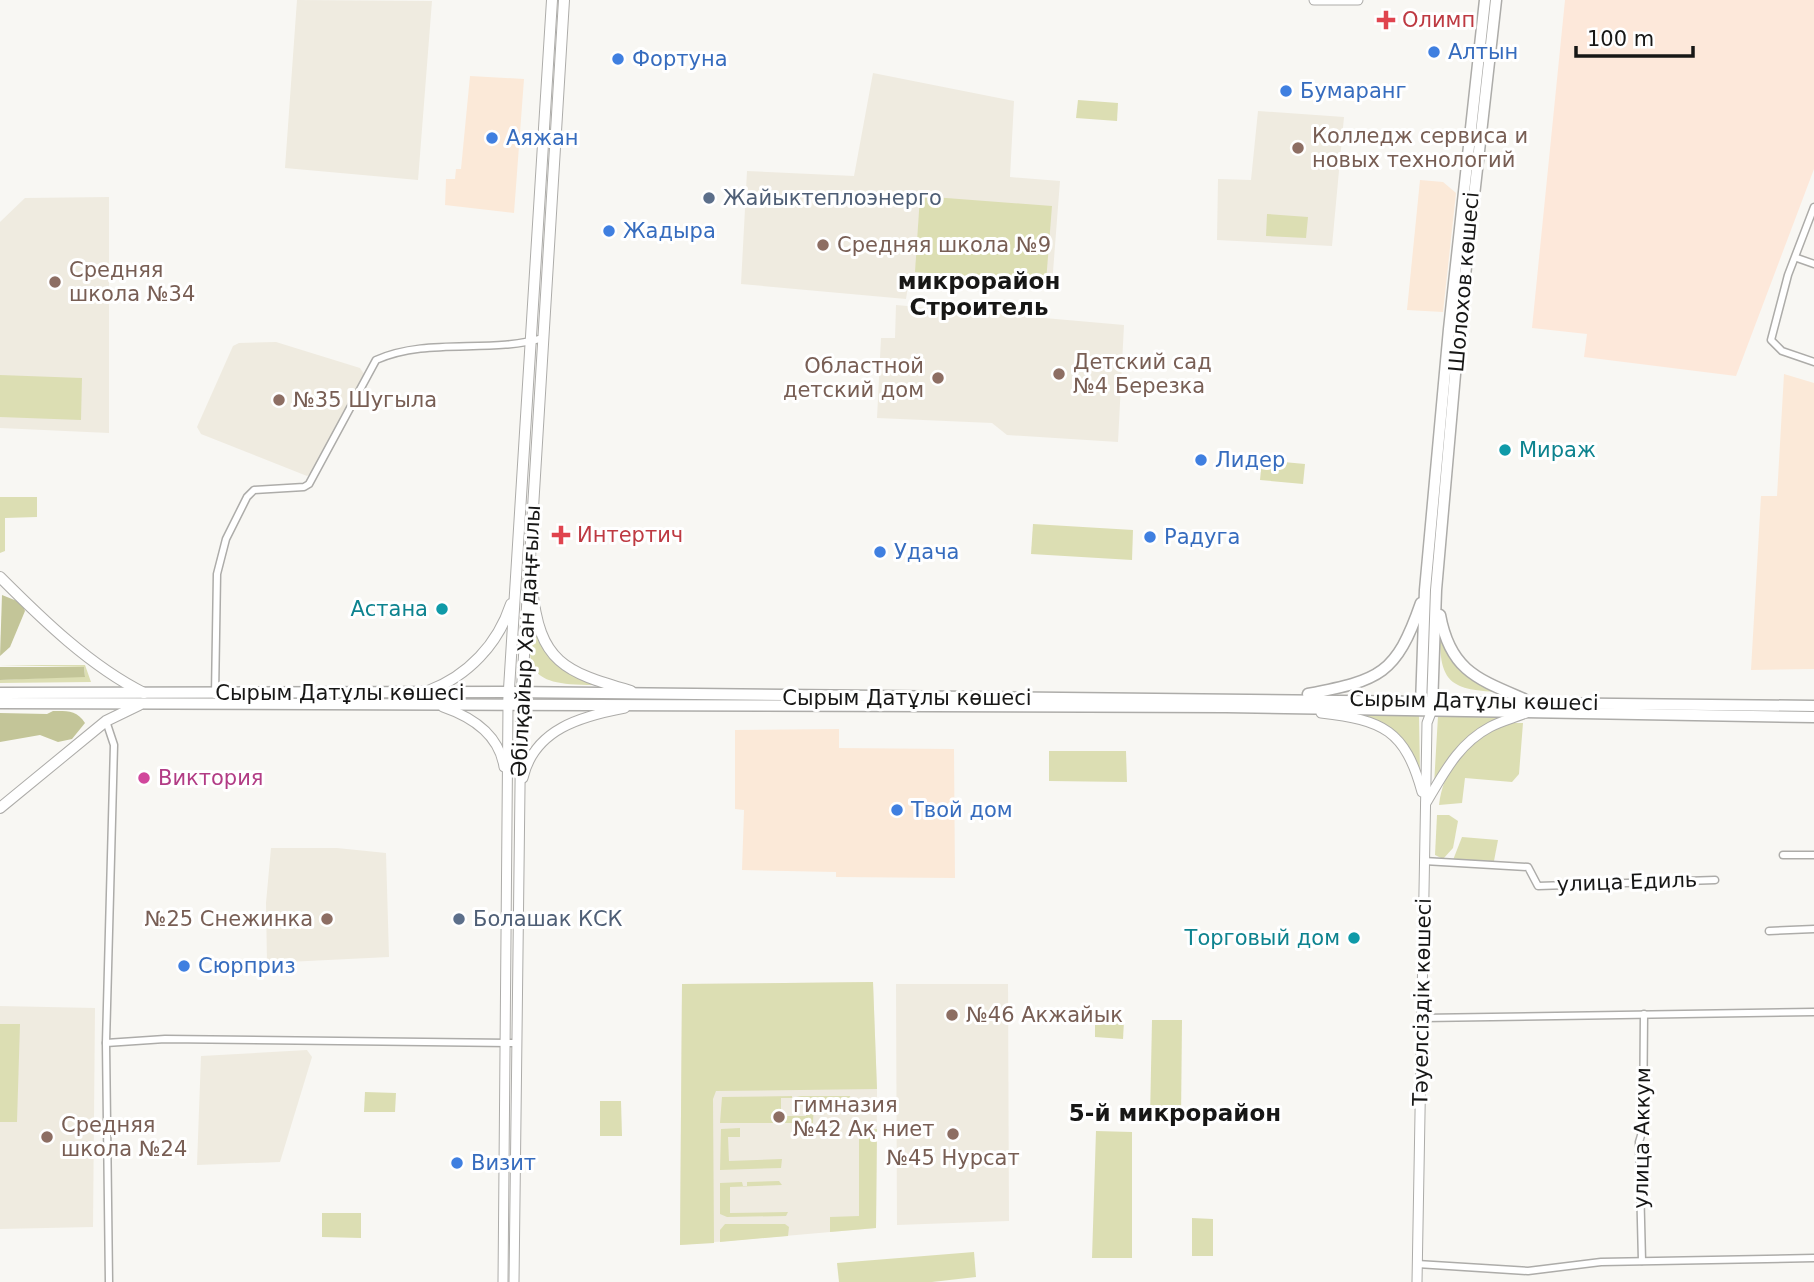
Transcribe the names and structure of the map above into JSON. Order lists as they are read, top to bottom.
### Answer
{
  "streets": {
    "highway": ["Шолохов көшесі", "Сырым Датұлы көшесі"],
    "main road": ["Әбілқайыр Хан даңғылы", "Тәуелсіздік көшесі"],
    "street": ["улица Едиль", "улица Аккум"]
  },
  "crossings": [
    ["Әбілқайыр Хан даңғылы", "Сырым Датұлы көшесі"],
    ["Сырым Датұлы көшесі", "Тәуелсіздік көшесі"],
    ["улица Едиль", "Тәуелсіздік көшесі"]
  ],
  "districts": ["микрорайон Строитель", "5-й микрорайон"],
  "places": {
    "health": ["Олимп", "Интертич"],
    "other": [
      "Алтын",
      "Фортуна",
      "Бумаранг",
      "Аяжан",
      "Колледж сервиса и новых технологий",
      "Жайыктеплоэнерго",
      "Жадыра",
      "Средняя школа №9",
      "Средняя школа №34",
      "Детский сад №4 Березка",
      "Областной детский дом",
      "№35 Шугыла",
      "Мираж",
      "Лидер",
      "Радуга",
      "Удача",
      "Астана",
      "Виктория",
      "Твой дом",
      "№25 Снежинка",
      "Болашак КСК",
      "Торговый дом",
      "Сюрприз",
      "№46 Акжайык",
      "гимназия №42 Ақ ниет",
      "№45 Нурсат",
      "Средняя школа №24",
      "Визит"
    ]
  },
  "scale_bar": "100 m"
}
